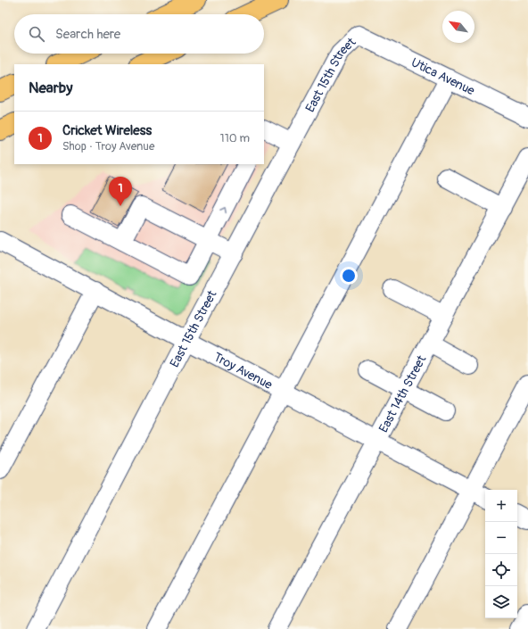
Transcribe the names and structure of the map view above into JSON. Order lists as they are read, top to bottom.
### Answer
{
  "streets": {
    "street": [
      "East 15th Street",
      "Utica Avenue",
      "Troy Avenue",
      "East 14th Street"
    ]
  },
  "crossings": [
    ["East 15th Street", "Utica Avenue"],
    ["East 15th Street", "Troy Avenue"],
    ["Troy Avenue", "East 14th Street"]
  ],
  "north": "top left",
  "page": {
    "search": "Search here",
    "heading": "Nearby",
    "list": [
      {
        "mark": "1",
        "name": "Cricket Wireless",
        "note": "Shop · Troy Avenue",
        "value": "110 m"
      }
    ],
    "pins": "1",
    "map_buttons": ["+", "−"]
  }
}
